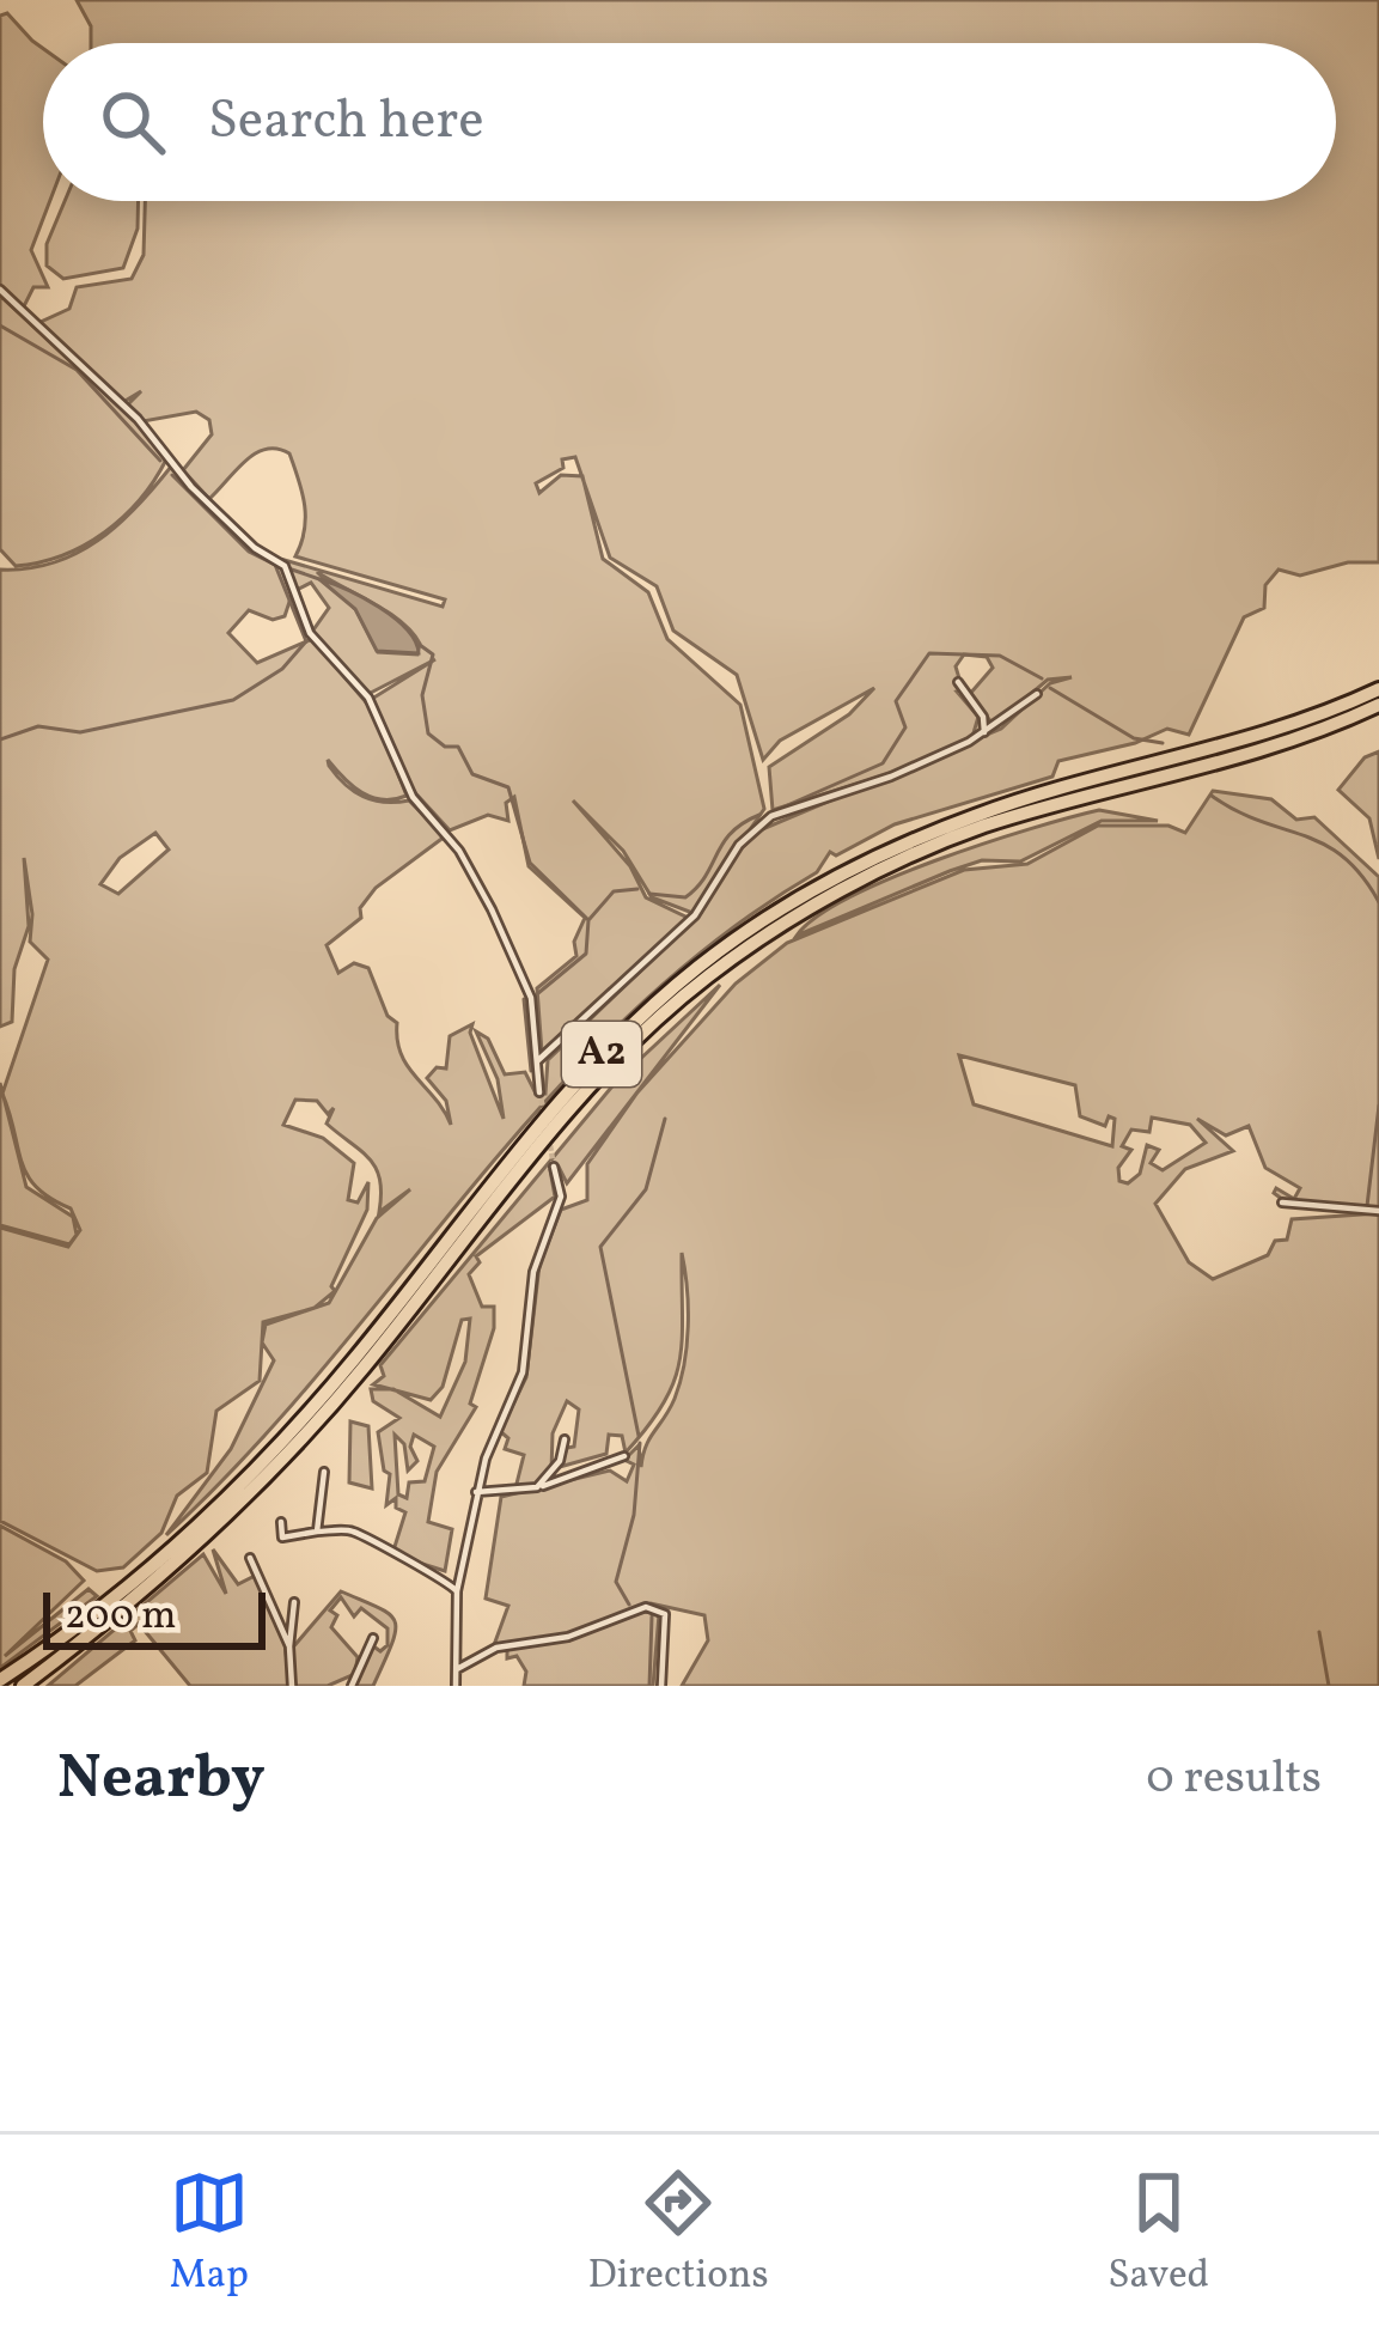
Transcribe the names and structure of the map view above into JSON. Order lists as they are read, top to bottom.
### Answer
{
  "streets": {
    "highway": ["A2"]
  },
  "scale_bar": "200 m",
  "page": {
    "search": "Search here",
    "scale": "200 m",
    "heading": ["Nearby", "0 results"],
    "nav": ["Map", "Directions", "Saved"]
  }
}
